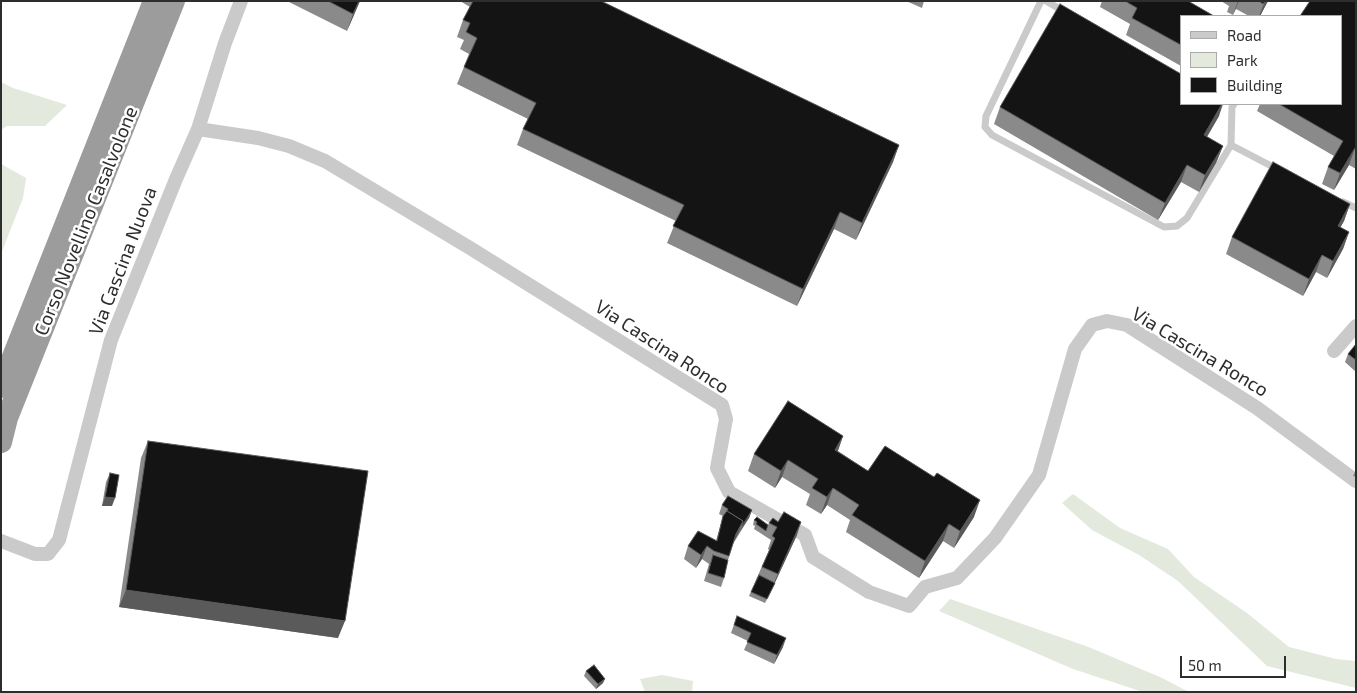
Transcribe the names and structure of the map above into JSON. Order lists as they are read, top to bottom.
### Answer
{
  "streets": {
    "highway": ["Corso Novellino Casalvolone"],
    "street": ["Via Cascina Nuova", "Via Cascina Ronco"]
  },
  "crossings": [
    ["Via Cascina Nuova", "Via Cascina Ronco"]
  ],
  "legend": ["Road", "Park", "Building"],
  "scale_bar": "50 m"
}
